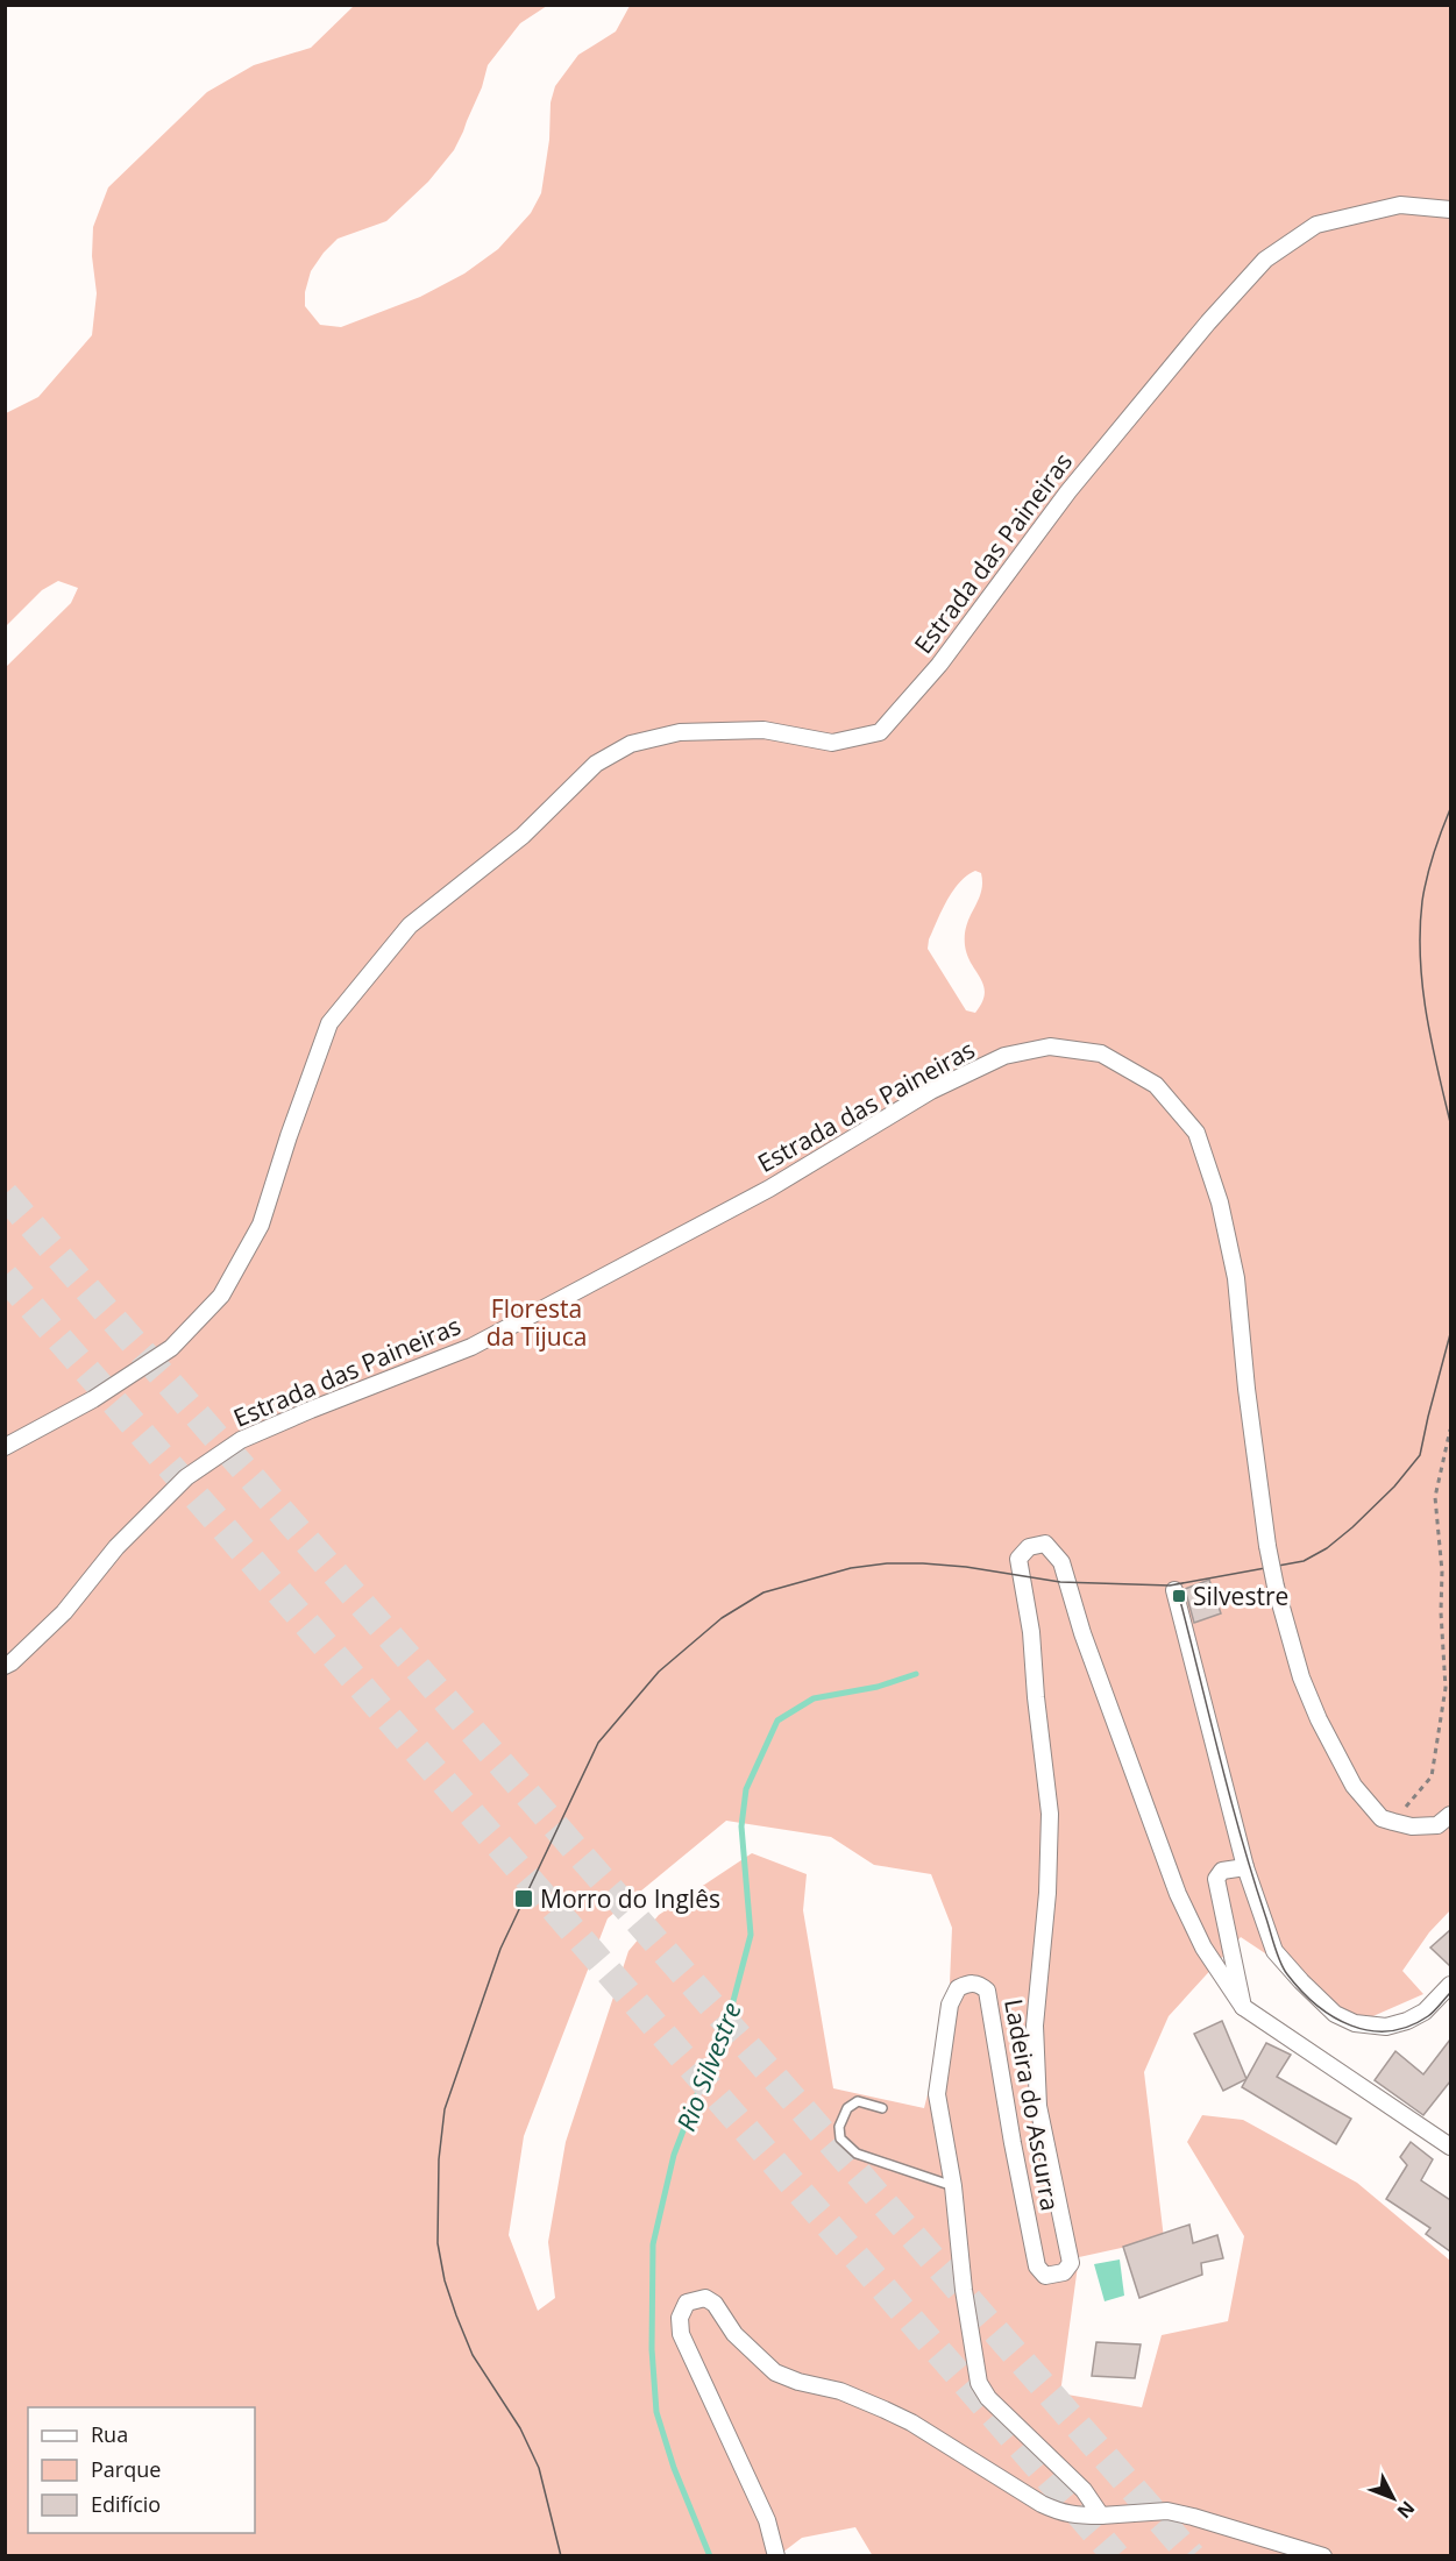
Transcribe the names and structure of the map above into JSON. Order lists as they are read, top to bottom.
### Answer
{
  "streets": {
    "street": ["Estrada das Paineiras", "Ladeira do Ascurra"]
  },
  "water": ["Rio Silvestre"],
  "parks": ["Floresta da Tijuca"],
  "places": {
    "transit": ["Silvestre", "Morro do Inglês"]
  },
  "legend": ["Rua", "Parque", "Edifício"],
  "north": "bottom right"
}
